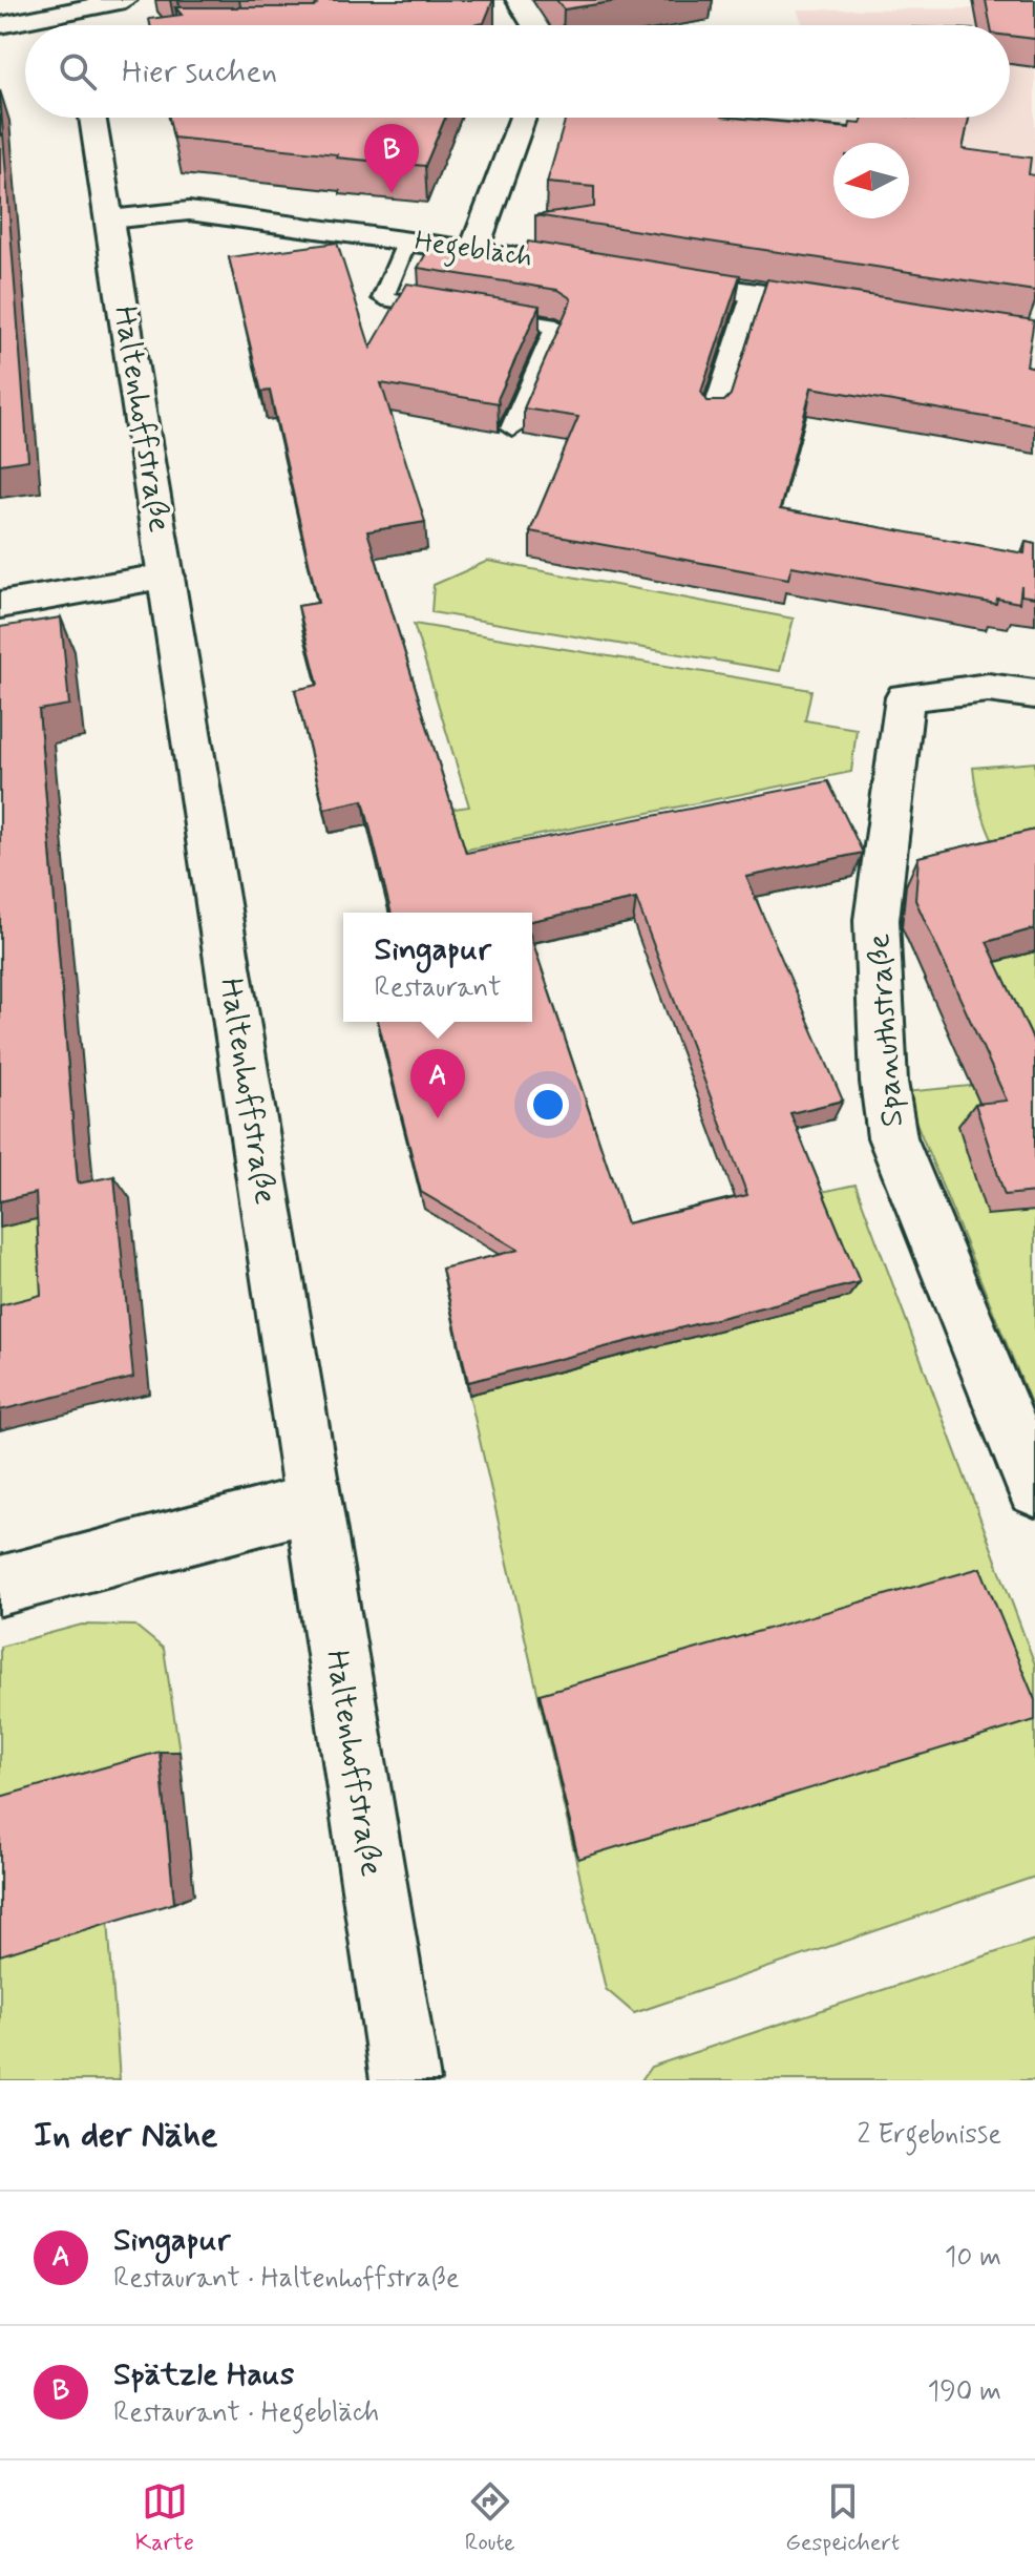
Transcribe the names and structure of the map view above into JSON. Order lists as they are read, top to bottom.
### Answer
{
  "streets": {
    "street": ["Hegebläch", "Haltenhoffstraße", "Spanuthstraße"]
  },
  "crossings": [
    ["Hegebläch", "Haltenhoffstraße"]
  ],
  "north": "left",
  "page": {
    "search": "Hier suchen",
    "pins": ["B", "A"],
    "popup": ["Singapur", "Restaurant"],
    "heading": ["In der Nähe", "2 Ergebnisse"],
    "list": [
      {
        "mark": "A",
        "name": "Singapur",
        "note": "Restaurant · Haltenhoffstraße",
        "value": "10 m"
      },
      {
        "mark": "B",
        "name": "Spätzle Haus",
        "note": "Restaurant · Hegebläch",
        "value": "190 m"
      }
    ],
    "nav": ["Karte", "Route", "Gespeichert"]
  }
}
